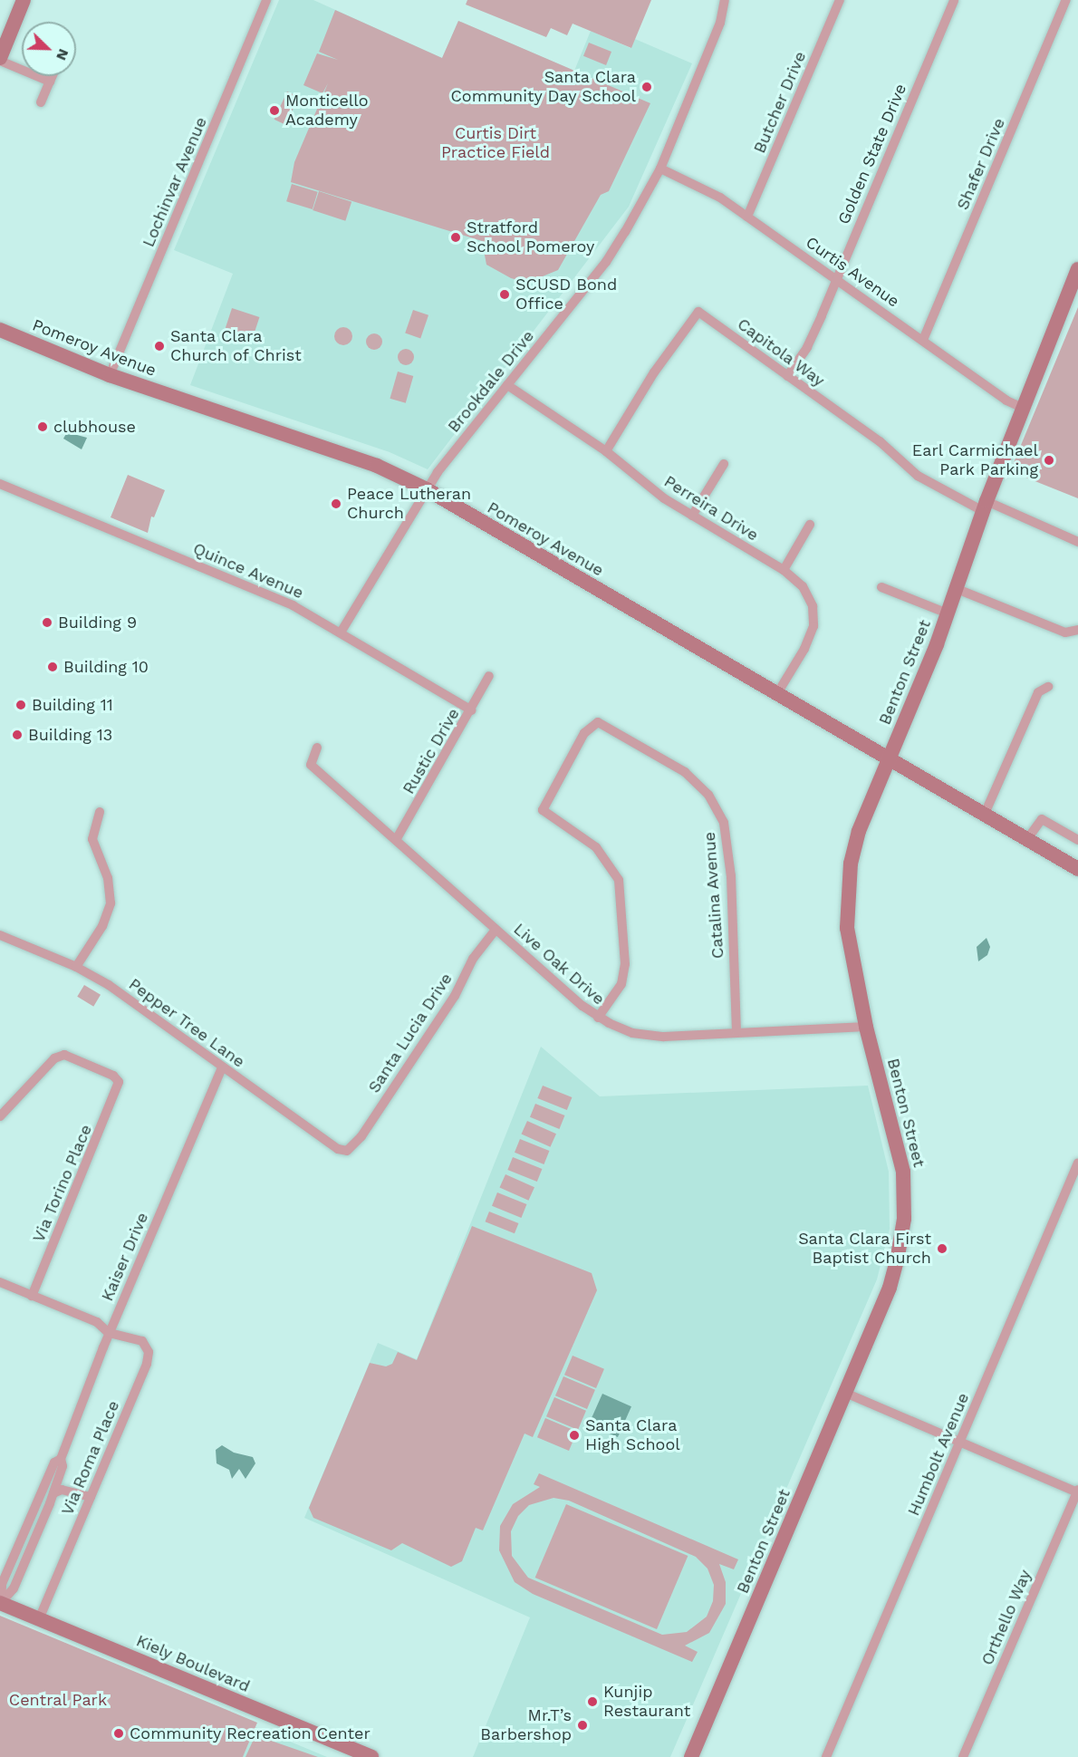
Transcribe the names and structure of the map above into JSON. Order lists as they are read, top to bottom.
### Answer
{
  "streets": {
    "main road": ["Pomeroy Avenue", "Benton Street", "Kiely Boulevard"],
    "street": [
      "Butcher Drive",
      "Golden State Drive",
      "Shafer Drive",
      "Lochinvar Avenue",
      "Curtis Avenue",
      "Capitola Way",
      "Brookdale Drive",
      "Perreira Drive",
      "Quince Avenue",
      "Rustic Drive",
      "Catalina Avenue",
      "Live Oak Drive",
      "Pepper Tree Lane",
      "Santa Lucia Drive",
      "Via Torino Place",
      "Kaiser Drive",
      "Humbolt Avenue",
      "Via Roma Place",
      "Orthello Way"
    ]
  },
  "crossings": [
    ["Butcher Drive", "Curtis Avenue"],
    ["Golden State Drive", "Curtis Avenue"],
    ["Golden State Drive", "Capitola Way"],
    ["Shafer Drive", "Curtis Avenue"],
    ["Lochinvar Avenue", "Pomeroy Avenue"],
    ["Curtis Avenue", "Brookdale Drive"],
    ["Curtis Avenue", "Benton Street"],
    ["Pomeroy Avenue", "Brookdale Drive"],
    ["Pomeroy Avenue", "Perreira Drive"],
    ["Pomeroy Avenue", "Benton Street"],
    ["Capitola Way", "Perreira Drive"],
    ["Capitola Way", "Benton Street"],
    ["Brookdale Drive", "Perreira Drive"],
    ["Brookdale Drive", "Quince Avenue"],
    ["Quince Avenue", "Rustic Drive"],
    ["Benton Street", "Live Oak Drive"],
    ["Rustic Drive", "Live Oak Drive"],
    ["Catalina Avenue", "Live Oak Drive"],
    ["Live Oak Drive", "Santa Lucia Drive"],
    ["Pepper Tree Lane", "Santa Lucia Drive"],
    ["Pepper Tree Lane", "Kaiser Drive"],
    ["Kaiser Drive", "Via Roma Place"],
    ["Kaiser Drive", "Kiely Boulevard"],
    ["Via Roma Place", "Kiely Boulevard"]
  ],
  "parks": ["Curtis Dirt Practice Field", "Central Park"],
  "places": [
    "Santa Clara Community Day School",
    "Monticello Academy",
    "Stratford School Pomeroy",
    "SCUSD Bond Office",
    "Santa Clara Church of Christ",
    "clubhouse",
    "Earl Carmichael Park Parking",
    "Peace Lutheran Church",
    "Building 9",
    "Building 10",
    "Building 11",
    "Building 13",
    "Santa Clara First Baptist Church",
    "Santa Clara High School",
    "Kunjip Restaurant",
    "Mr.T’s Barbershop",
    "Community Recreation Center"
  ],
  "north": "bottom right"
}
